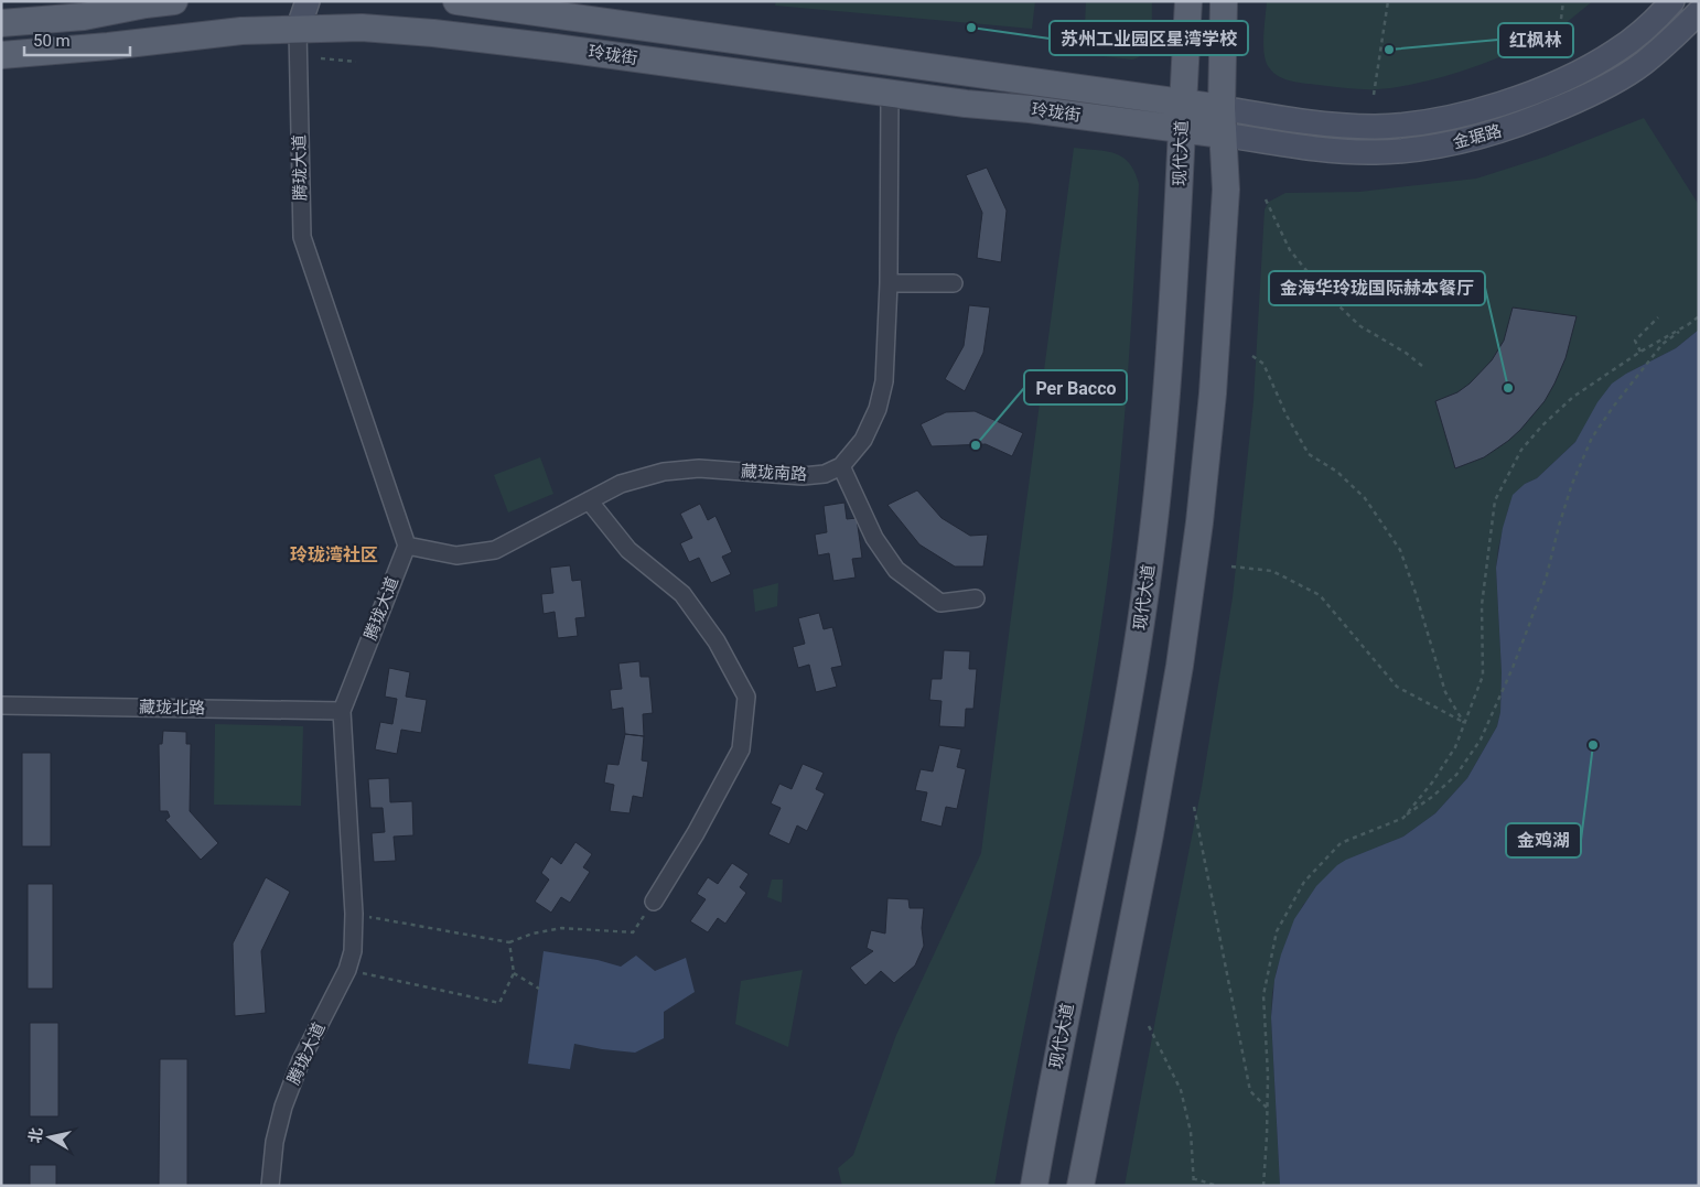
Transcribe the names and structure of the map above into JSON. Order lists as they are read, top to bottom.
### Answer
{
  "streets": {
    "main road": ["玲珑街", "金琚路", "现代大道"],
    "street": ["腾珑大道", "藏珑南路", "藏珑北路"]
  },
  "crossings": [
    ["玲珑街", "金琚路"],
    ["玲珑街", "现代大道"],
    ["玲珑街", "腾珑大道"],
    ["腾珑大道", "藏珑南路"],
    ["腾珑大道", "藏珑北路"]
  ],
  "districts": ["玲珑湾社区"],
  "places": [
    "苏州工业园区星湾学校",
    "红枫林",
    "金海华玲珑国际赫本餐厅",
    "Per Bacco",
    "金鸡湖"
  ],
  "scale_bar": "50 m",
  "north": "left"
}
